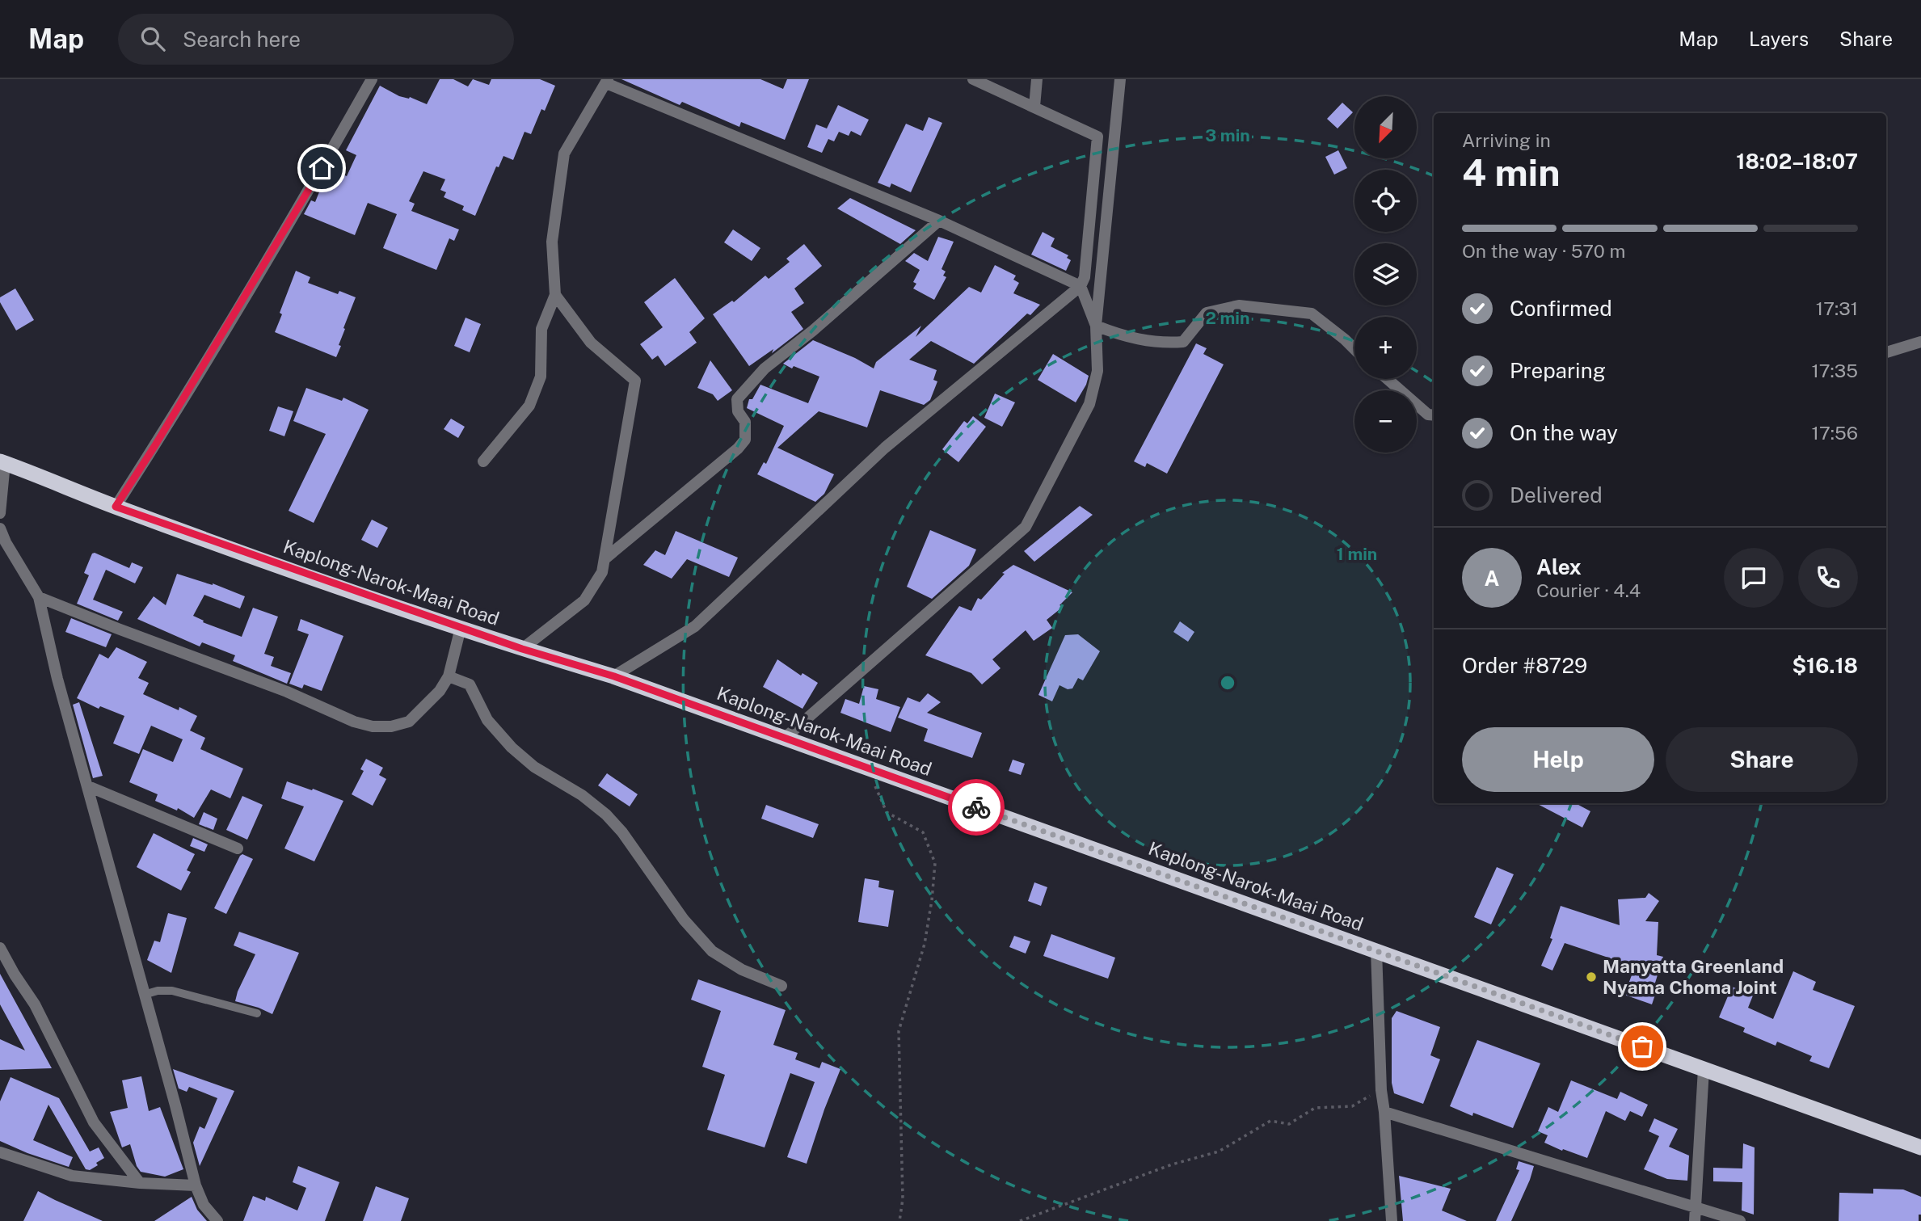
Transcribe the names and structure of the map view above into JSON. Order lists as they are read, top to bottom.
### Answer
{
  "streets": {
    "highway": ["Kaplong-Narok-Maai Road"]
  },
  "places": ["Manyatta Greenland Nyama Choma Joint"],
  "north": "bottom left",
  "page": {
    "header": "Map",
    "search": "Search here",
    "nav": ["Map", "Layers", "Share"],
    "map_buttons": ["+", "−"],
    "heading": ["4 min", "Arriving in", "18:02–18:07"],
    "panel": [
      "Alex",
      "Courier · 4.4",
      "Order #8729",
      "$16.18"
    ],
    "bar": "On the way · 570 m",
    "list": [
      ["Confirmed", "17:31"],
      ["Preparing", "17:35"],
      ["On the way", "17:56"],
      "Delivered"
    ],
    "round": "A",
    "buttons": ["Help", "Share"]
  },
  "rings": ["3 min", "2 min", "1 min"]
}
